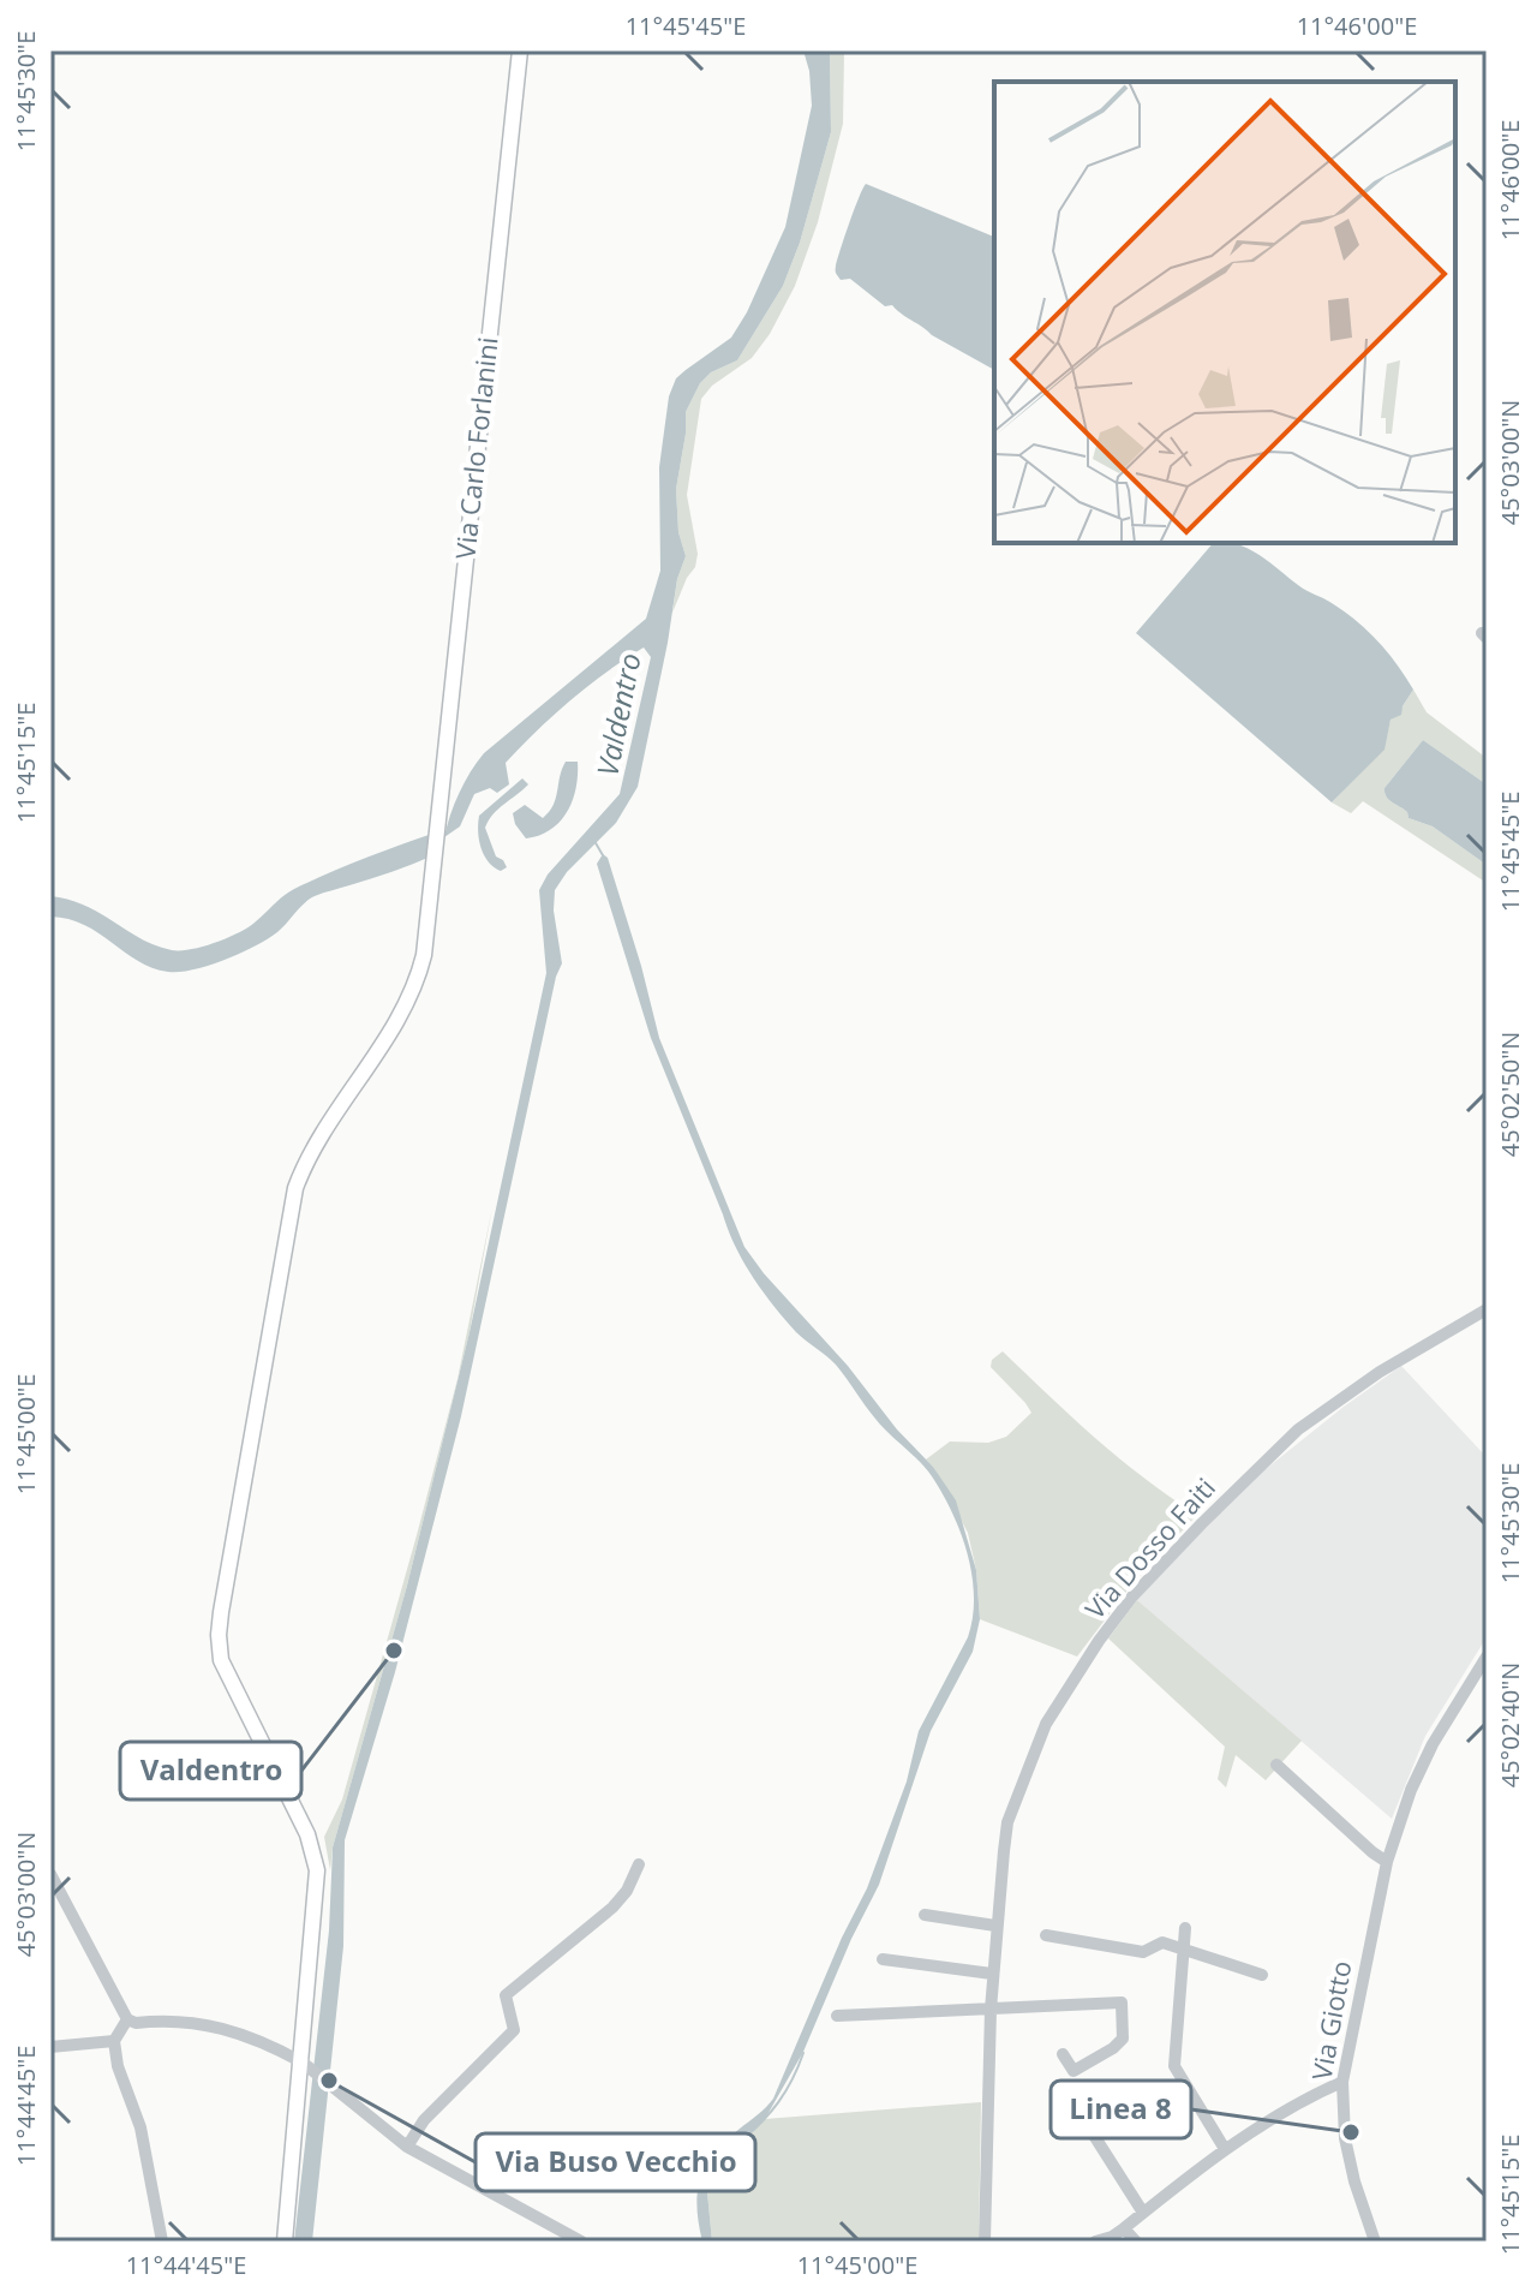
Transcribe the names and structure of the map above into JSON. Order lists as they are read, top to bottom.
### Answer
{
  "streets": {
    "main road": ["Via Carlo Forlanini"],
    "street": ["Via Dosso Faiti", "Via Giotto"]
  },
  "water": ["Valdentro"],
  "places": ["Valdentro", "Via Buso Vecchio", "Linea 8"],
  "coordinates": [
    "11°45'45\"E",
    "11°46'00\"E",
    "11°45'30\"E",
    "45°03'00\"N",
    "11°45'15\"E",
    "45°02'50\"N",
    "11°45'00\"E",
    "45°02'40\"N",
    "11°44'45\"E"
  ]
}
